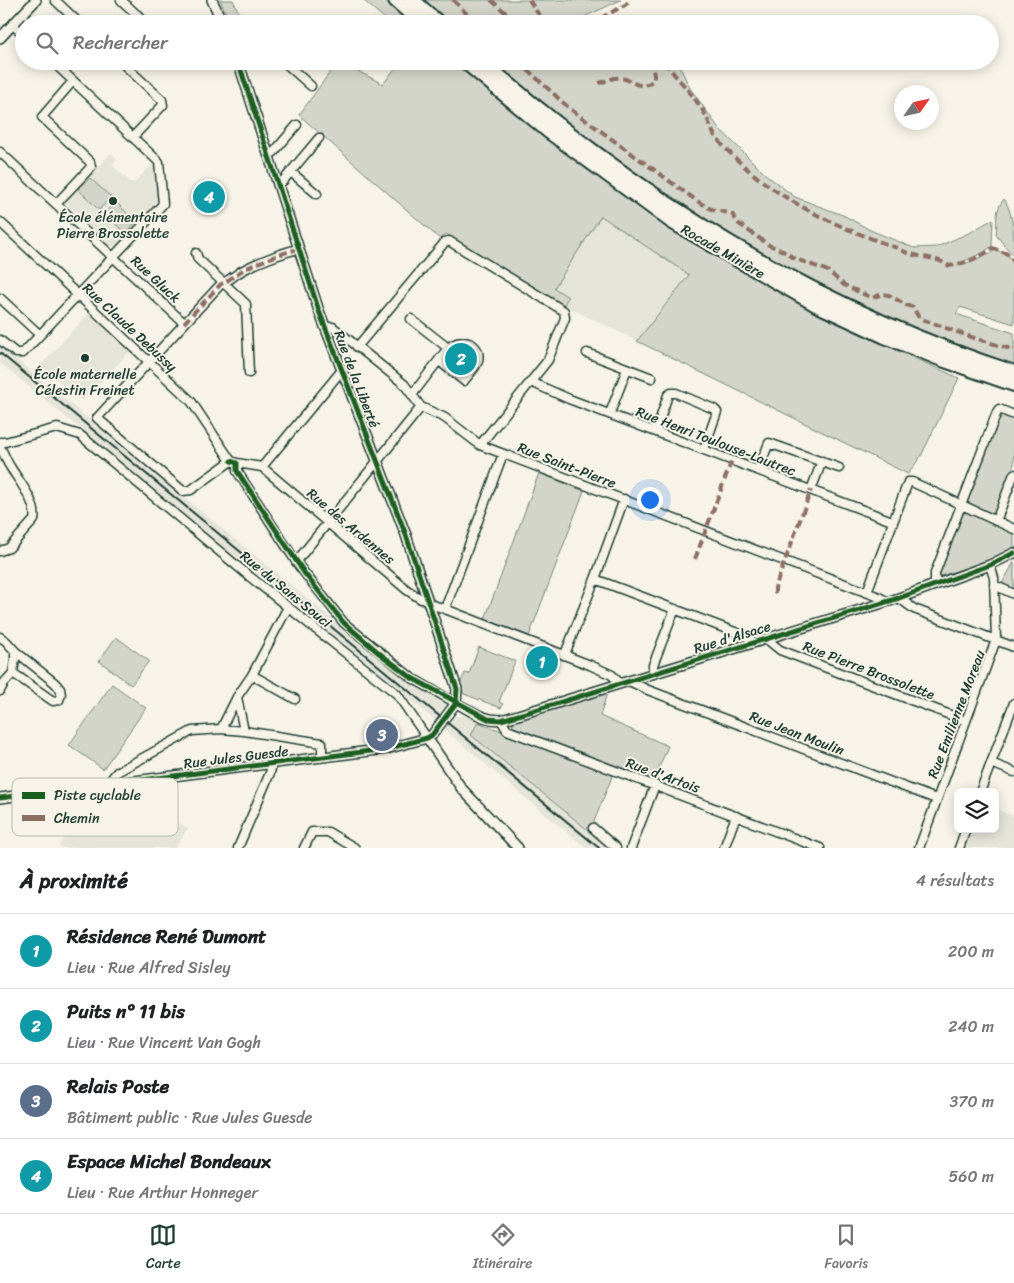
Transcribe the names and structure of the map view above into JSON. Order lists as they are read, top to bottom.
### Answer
{
  "streets": {
    "highway": ["Rocade Minière"],
    "street": [
      "Rue Gluck",
      "Rue Claude Debussy",
      "Rue de la Liberté",
      "Rue Henri Toulouse-Lautrec",
      "Rue Saint-Pierre",
      "Rue des Ardennes",
      "Rue du Sans Souci",
      "Rue d'Alsace",
      "Rue Pierre Brossolette",
      "Rue Emilienne Moreau",
      "Rue Jean Moulin",
      "Rue Jules Guesde",
      "Rue d'Artois"
    ]
  },
  "crossings": [
    ["Rue Claude Debussy", "Rue de la Liberté"],
    ["Rue de la Liberté", "Rue Saint-Pierre"],
    ["Rue de la Liberté", "Rue des Ardennes"],
    ["Rue Saint-Pierre", "Rue d'Alsace"],
    ["Rue des Ardennes", "Rue d'Alsace"],
    ["Rue du Sans Souci", "Rue Jules Guesde"],
    ["Rue d'Alsace", "Rue Pierre Brossolette"],
    ["Rue d'Alsace", "Rue Emilienne Moreau"],
    ["Rue d'Alsace", "Rue Jean Moulin"],
    ["Rue d'Alsace", "Rue d'Artois"],
    ["Rue Pierre Brossolette", "Rue Emilienne Moreau"],
    ["Rue Emilienne Moreau", "Rue Jean Moulin"]
  ],
  "places": ["École élémentaire Pierre Brossolette", "École maternelle Célestin Freinet"],
  "legend": ["Piste cyclable", "Chemin"],
  "north": "top right",
  "page": {
    "search": "Rechercher",
    "pins": [
      "4",
      "2",
      "1",
      "3"
    ],
    "heading": ["À proximité", "4 résultats"],
    "list": [
      {
        "mark": "1",
        "name": "Résidence René Dumont",
        "note": "Lieu · Rue Alfred Sisley",
        "value": "200 m"
      },
      {
        "mark": "2",
        "name": "Puits n° 11 bis",
        "note": "Lieu · Rue Vincent Van Gogh",
        "value": "240 m"
      },
      {
        "mark": "3",
        "name": "Relais Poste",
        "note": "Bâtiment public · Rue Jules Guesde",
        "value": "370 m"
      },
      {
        "mark": "4",
        "name": "Espace Michel Bondeaux",
        "note": "Lieu · Rue Arthur Honneger",
        "value": "560 m"
      }
    ],
    "nav": ["Carte", "Itinéraire", "Favoris"]
  }
}
